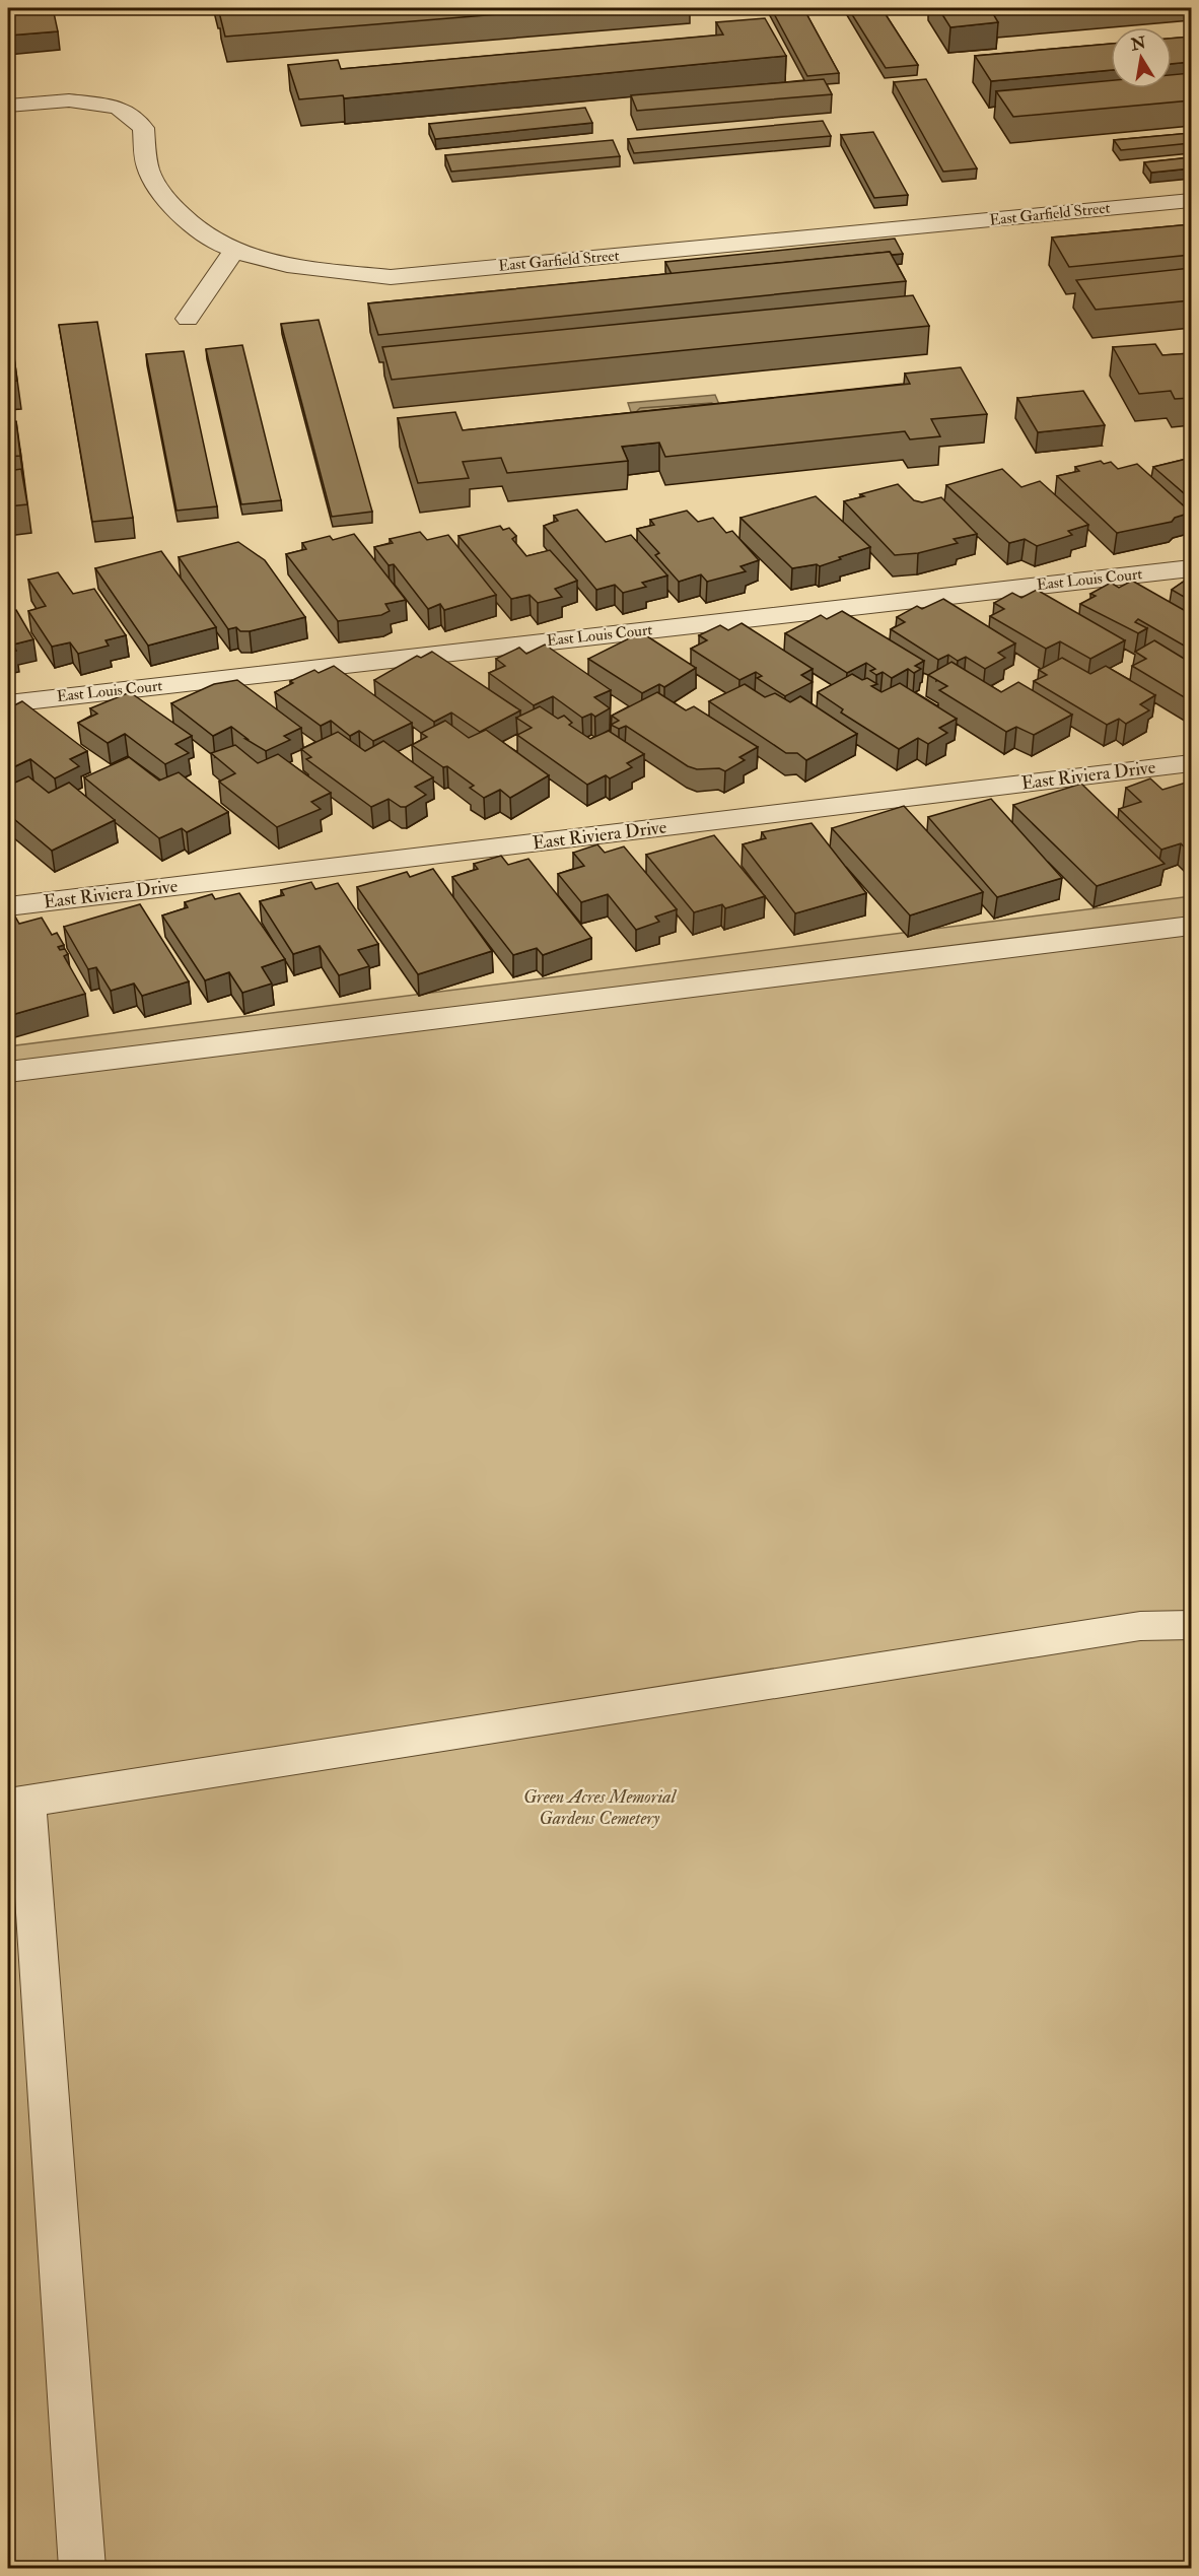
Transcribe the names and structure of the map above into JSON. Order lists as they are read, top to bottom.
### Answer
{
  "streets": {
    "street": ["East Garfield Street", "East Louis Court", "East Riviera Drive"]
  },
  "parks": ["Green Acres Memorial Gardens Cemetery"],
  "north": "top"
}
